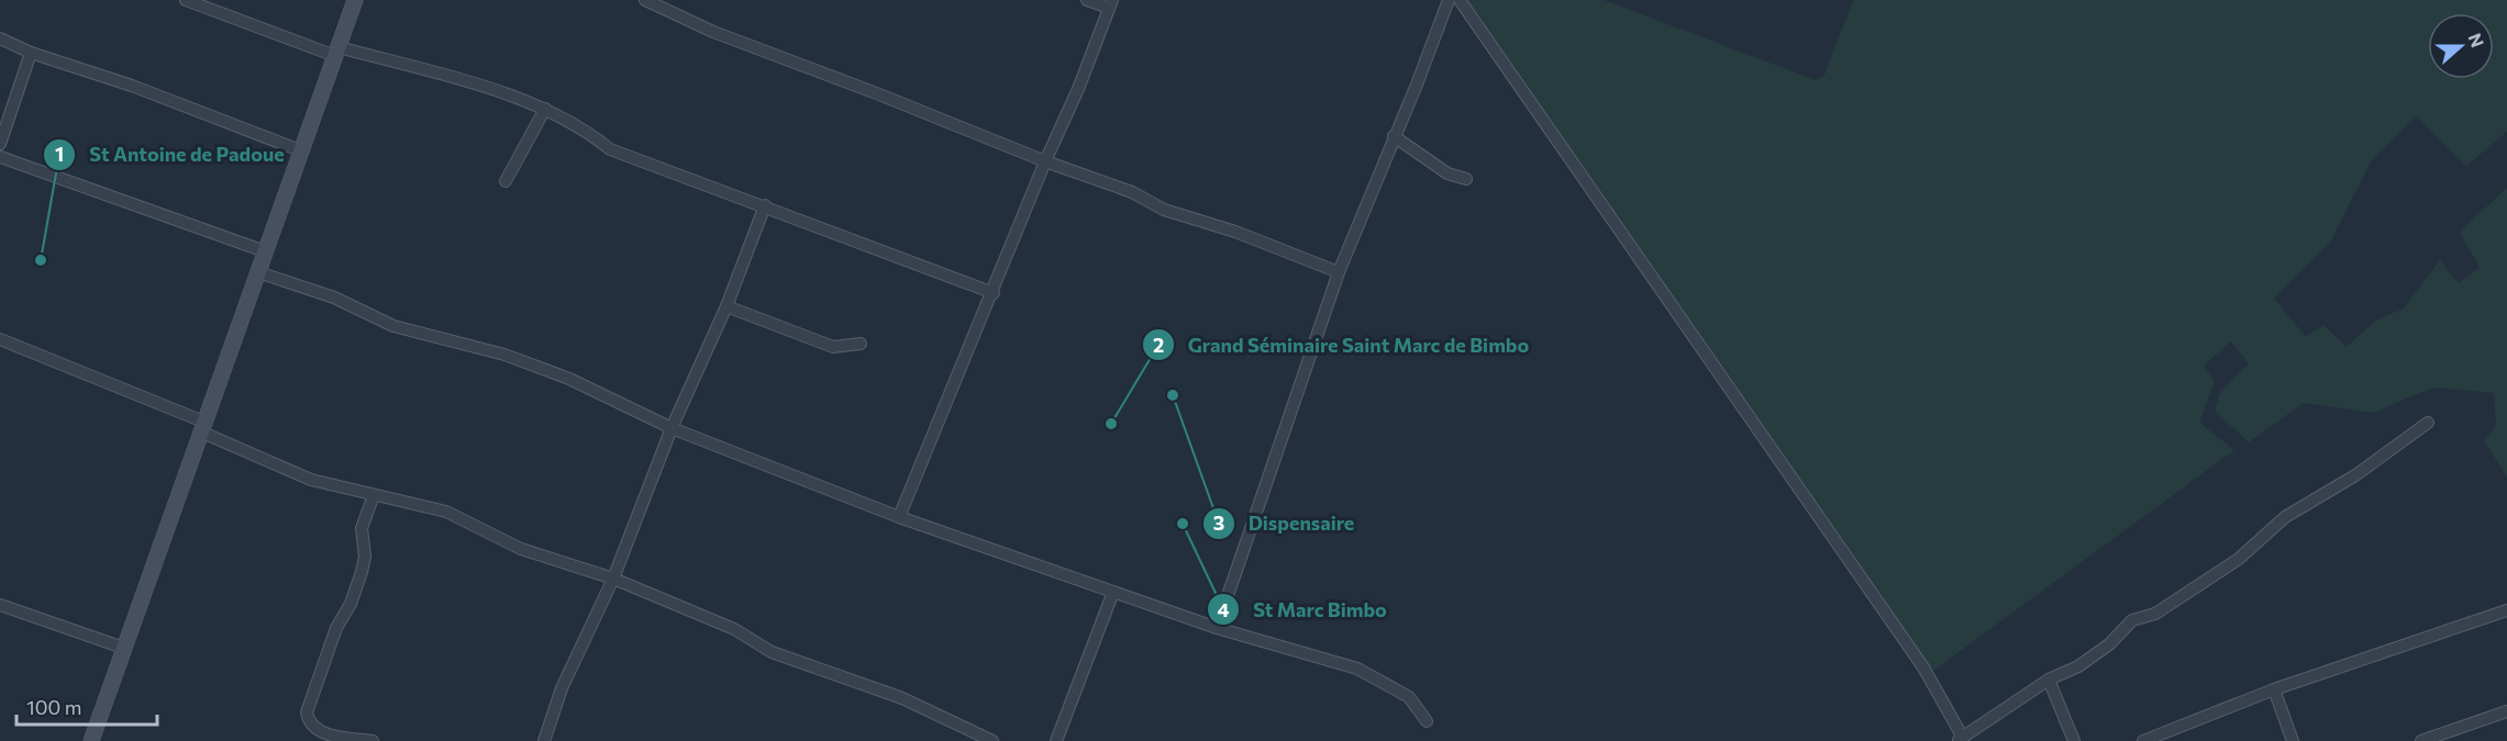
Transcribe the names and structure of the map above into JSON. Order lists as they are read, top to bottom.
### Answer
{
  "places": [
    "St Antoine de Padoue",
    "Dispensaire",
    "Grand Séminaire Saint Marc de Bimbo",
    "St Marc Bimbo"
  ],
  "scale_bar": "100 m",
  "north": "right"
}
